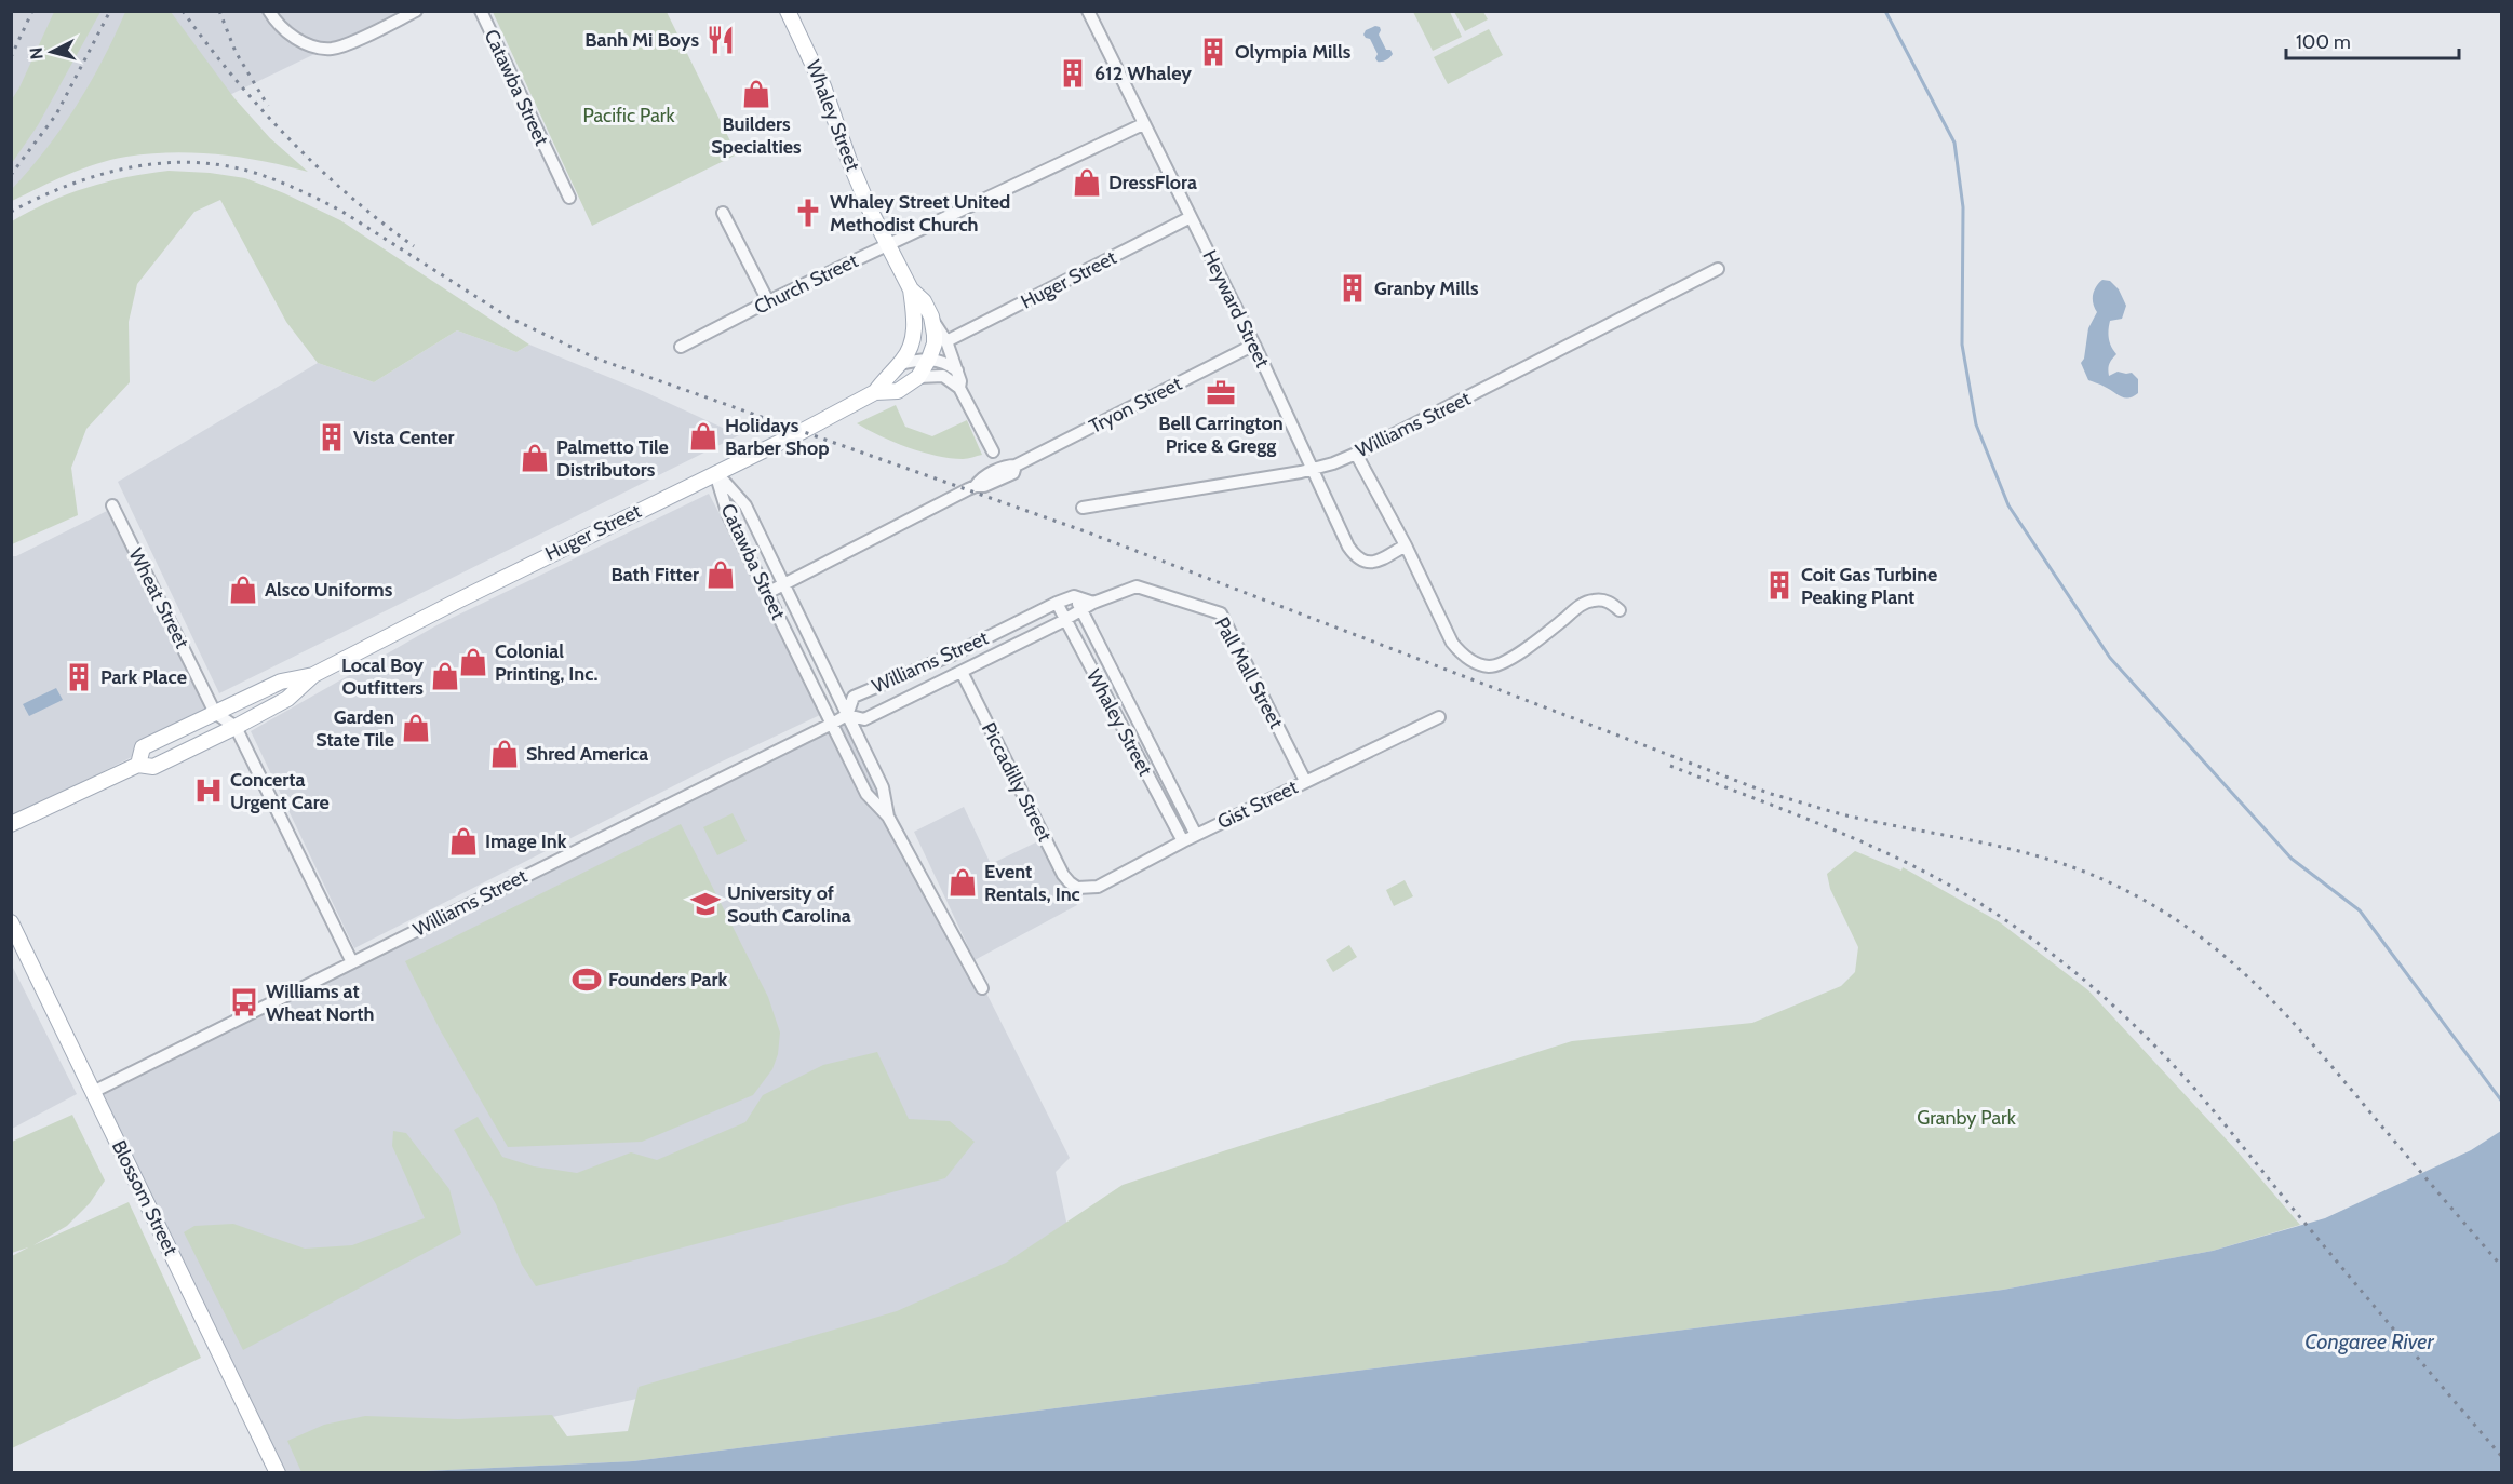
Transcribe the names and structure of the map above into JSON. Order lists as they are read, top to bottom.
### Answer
{
  "streets": {
    "main road": ["Whaley Street", "Huger Street", "Blossom Street"],
    "street": [
      "Catawba Street",
      "Church Street",
      "Heyward Street",
      "Tryon Street",
      "Williams Street",
      "Wheat Street",
      "Pall Mall Street",
      "Piccadilly Street",
      "Gist Street"
    ]
  },
  "crossings": [
    ["Catawba Street", "Huger Street"],
    ["Catawba Street", "Tryon Street"],
    ["Catawba Street", "Williams Street"],
    ["Whaley Street", "Huger Street"],
    ["Whaley Street", "Church Street"],
    ["Whaley Street", "Williams Street"],
    ["Whaley Street", "Gist Street"],
    ["Huger Street", "Heyward Street"],
    ["Huger Street", "Wheat Street"],
    ["Church Street", "Heyward Street"],
    ["Heyward Street", "Tryon Street"],
    ["Heyward Street", "Williams Street"],
    ["Williams Street", "Wheat Street"],
    ["Williams Street", "Pall Mall Street"],
    ["Williams Street", "Piccadilly Street"],
    ["Williams Street", "Blossom Street"],
    ["Pall Mall Street", "Gist Street"],
    ["Piccadilly Street", "Gist Street"]
  ],
  "water": ["Congaree River"],
  "parks": ["Pacific Park", "Granby Park"],
  "places": {
    "restaurant": ["Banh Mi Boys"],
    "building": [
      "Olympia Mills",
      "612 Whaley",
      "Granby Mills",
      "Vista Center",
      "Coit Gas Turbine Peaking Plant",
      "Park Place"
    ],
    "shop": [
      "Builders Specialties",
      "DressFlora",
      "Holidays Barber Shop",
      "Palmetto Tile Distributors",
      "Bath Fitter",
      "Alsco Uniforms",
      "Colonial Printing, Inc.",
      "Local Boy Outfitters",
      "Garden State Tile",
      "Shred America",
      "Image Ink",
      "Event Rentals, Inc"
    ],
    "church": ["Whaley Street United Methodist Church"],
    "office": ["Bell Carrington Price & Gregg"],
    "hospital": ["Concerta Urgent Care"],
    "school or university": ["University of South Carolina"],
    "sports": ["Founders Park"],
    "bus stop": ["Williams at Wheat North"]
  },
  "scale_bar": "100 m",
  "north": "left"
}
